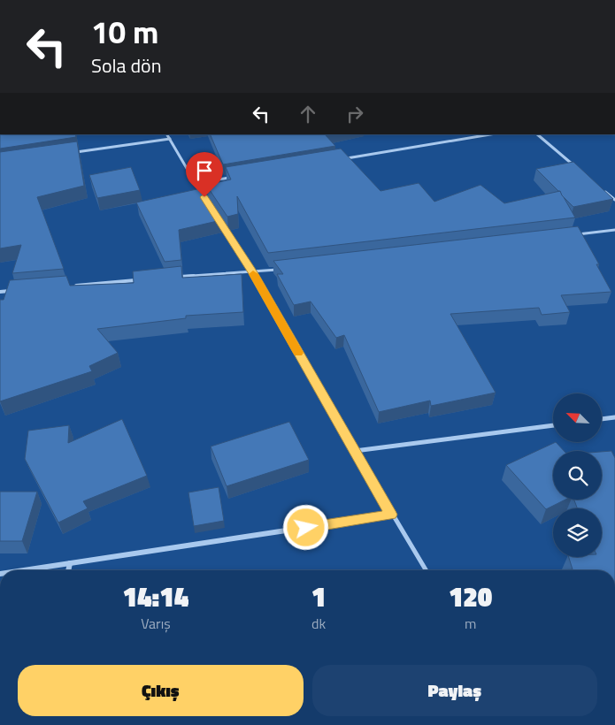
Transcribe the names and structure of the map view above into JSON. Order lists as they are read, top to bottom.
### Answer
{
  "north": "top left",
  "page": {
    "turn": ["10 m", "Sola dön"],
    "eta": [
      "14:14",
      "Varış",
      "1",
      "dk",
      "120",
      "m"
    ],
    "buttons": ["Çıkış", "Paylaş"]
  }
}
